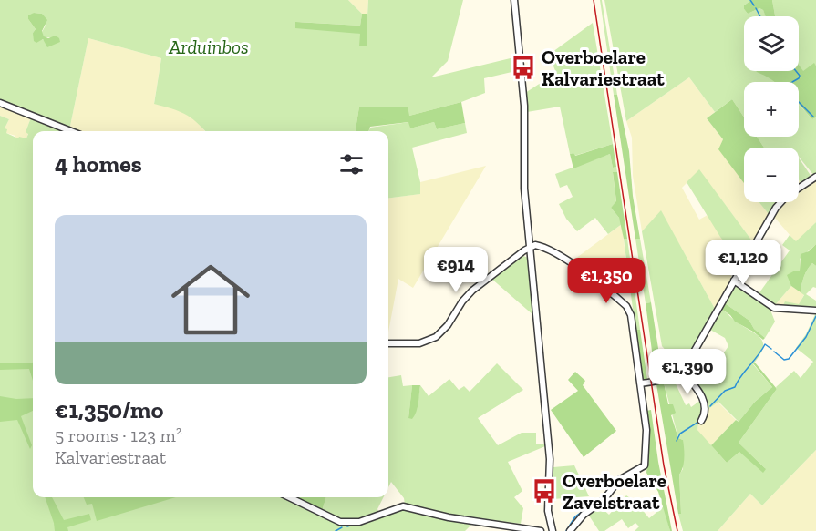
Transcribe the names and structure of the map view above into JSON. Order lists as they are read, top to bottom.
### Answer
{
  "parks": ["Arduinbos"],
  "places": {
    "bus stop": ["Overboelare Kalvariestraat", "Overboelare Zavelstraat"]
  },
  "page": {
    "map_buttons": ["+", "−"],
    "heading": "4 homes",
    "list": [
      {
        "name": "€1,350/mo",
        "note": "5 rooms · 123 m² · Kalvariestraat"
      }
    ],
    "price": [
      "€1,120",
      "€914",
      "€1,350",
      "€1,390"
    ]
  }
}
